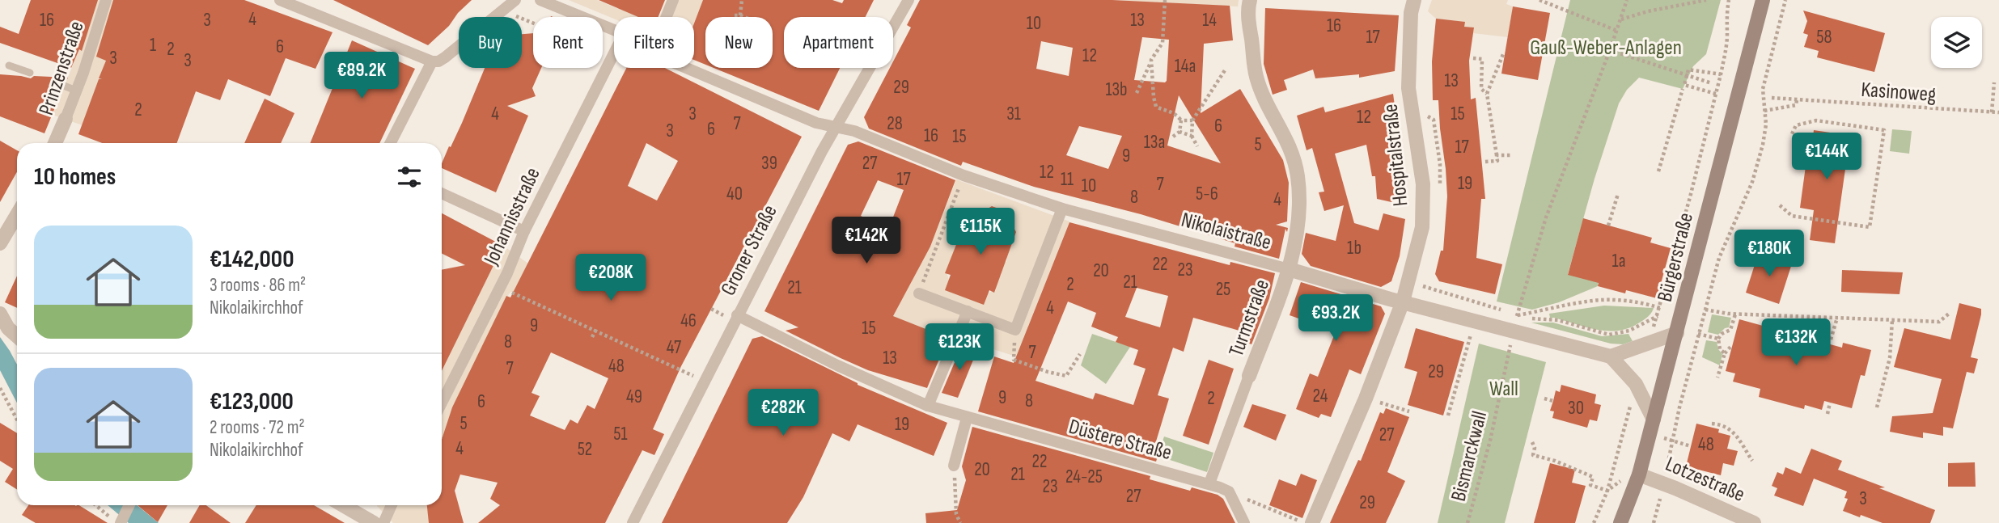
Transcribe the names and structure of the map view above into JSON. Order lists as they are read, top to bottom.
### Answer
{
  "streets": {
    "main road": ["Bürgerstraße"],
    "street": [
      "Prinzenstraße",
      "Hospitalstraße",
      "Johannisstraße",
      "Nikolaistraße",
      "Groner Straße",
      "Turmstraße",
      "Düstere Straße",
      "Lotzestraße"
    ],
    "path": ["Kasinoweg", "Bismarckwall"]
  },
  "crossings": [
    ["Hospitalstraße", "Nikolaistraße"],
    ["Nikolaistraße", "Groner Straße"],
    ["Nikolaistraße", "Turmstraße"],
    ["Nikolaistraße", "Bismarckwall"],
    ["Groner Straße", "Düstere Straße"],
    ["Bürgerstraße", "Lotzestraße"],
    ["Turmstraße", "Düstere Straße"]
  ],
  "parks": ["Gauß-Weber-Anlagen", "Wall"],
  "house_numbers": [
    "4",
    "16",
    "3",
    "13",
    "14",
    "10",
    "16",
    "17",
    "58",
    "1",
    "6",
    "2",
    "12",
    "3",
    "3",
    "14a",
    "13",
    "29",
    "13b",
    "2",
    "4",
    "3",
    "31",
    "15",
    "12",
    "7",
    "28",
    "6",
    "6",
    "3",
    "16",
    "15",
    "13a",
    "5",
    "17",
    "9",
    "39",
    "27",
    "12",
    "17",
    "11",
    "19",
    "7",
    "10",
    "40",
    "5-6",
    "8",
    "4",
    "1b",
    "1a",
    "22",
    "23",
    "20",
    "21",
    "2",
    "21",
    "25",
    "4",
    "46",
    "9",
    "15",
    "8",
    "47",
    "7",
    "13",
    "48",
    "7",
    "29",
    "24",
    "49",
    "9",
    "2",
    "8",
    "6",
    "30",
    "5",
    "19",
    "51",
    "27",
    "48",
    "4",
    "52",
    "22",
    "20",
    "21",
    "24-25",
    "23",
    "27",
    "3",
    "29"
  ],
  "page": {
    "chip": [
      "Buy",
      "Rent",
      "Filters",
      "New",
      "Apartment"
    ],
    "price": [
      "€89.2K",
      "€144K",
      "€115K",
      "€142K",
      "€180K",
      "€208K",
      "€93.2K",
      "€132K",
      "€123K",
      "€282K"
    ],
    "heading": "10 homes",
    "list": [
      {
        "name": "€142,000",
        "note": "3 rooms · 86 m² · Nikolaikirchhof"
      },
      {
        "name": "€123,000",
        "note": "2 rooms · 72 m² · Nikolaikirchhof"
      }
    ]
  }
}
